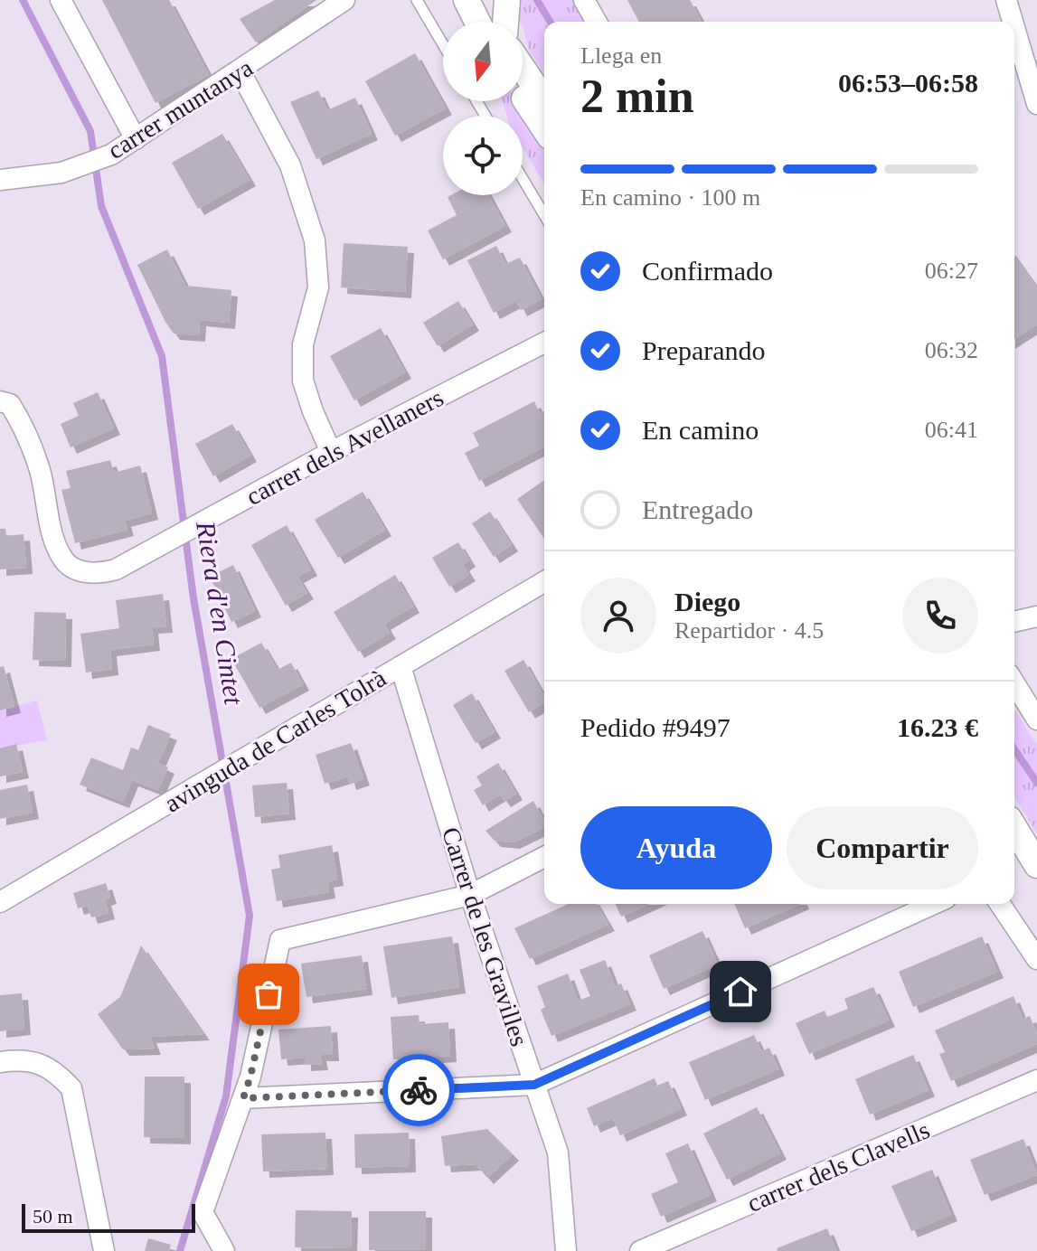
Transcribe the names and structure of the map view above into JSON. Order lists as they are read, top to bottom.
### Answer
{
  "streets": {
    "street": [
      "carrer muntanya",
      "carrer dels Avellaners",
      "avinguda de Carles Tolrà",
      "Carrer de les Gravilles",
      "carrer dels Clavells"
    ]
  },
  "crossings": [
    ["avinguda de Carles Tolrà", "Carrer de les Gravilles"]
  ],
  "water": ["Riera d'en Cintet"],
  "scale_bar": "50 m",
  "north": "bottom",
  "page": {
    "heading": ["2 min", "Llega en", "06:53–06:58"],
    "panel": [
      "Diego",
      "Repartidor · 4.5",
      "Pedido #9497",
      "16.23 €"
    ],
    "bar": "En camino · 100 m",
    "list": [
      ["Confirmado", "06:27"],
      ["Preparando", "06:32"],
      ["En camino", "06:41"],
      "Entregado"
    ],
    "buttons": ["Ayuda", "Compartir"],
    "scale": "50 m"
  }
}
